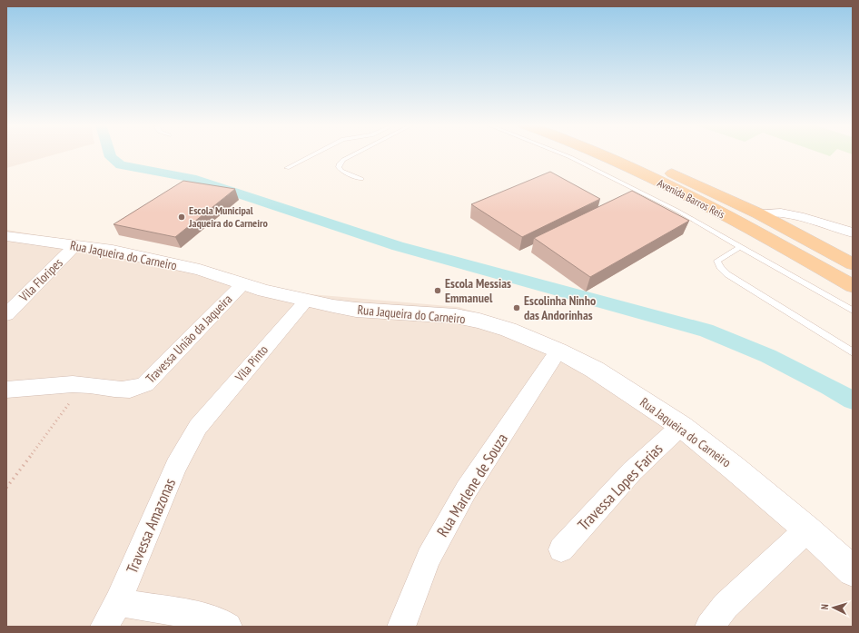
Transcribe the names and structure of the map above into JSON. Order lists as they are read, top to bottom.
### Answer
{
  "streets": {
    "main road": ["Avenida Barros Reis"],
    "street": [
      "Rua Jaqueira do Carneiro",
      "Vila Floripes",
      "Travessa Uniāo da Jaqueira",
      "Vila Pinto",
      "Rua Marlene de Souza",
      "Travessa Lopes Farias",
      "Travessa Amazonas"
    ]
  },
  "crossings": [
    ["Rua Jaqueira do Carneiro", "Vila Floripes"],
    ["Rua Jaqueira do Carneiro", "Travessa Uniāo da Jaqueira"],
    ["Rua Jaqueira do Carneiro", "Vila Pinto"],
    ["Rua Jaqueira do Carneiro", "Rua Marlene de Souza"],
    ["Rua Jaqueira do Carneiro", "Travessa Lopes Farias"],
    ["Vila Pinto", "Travessa Amazonas"]
  ],
  "places": ["Escola Municipal Jaqueira do Carneiro", "Escola Messias Emmanuel", "Escolinha Ninho das Andorinhas"],
  "north": "left"
}
